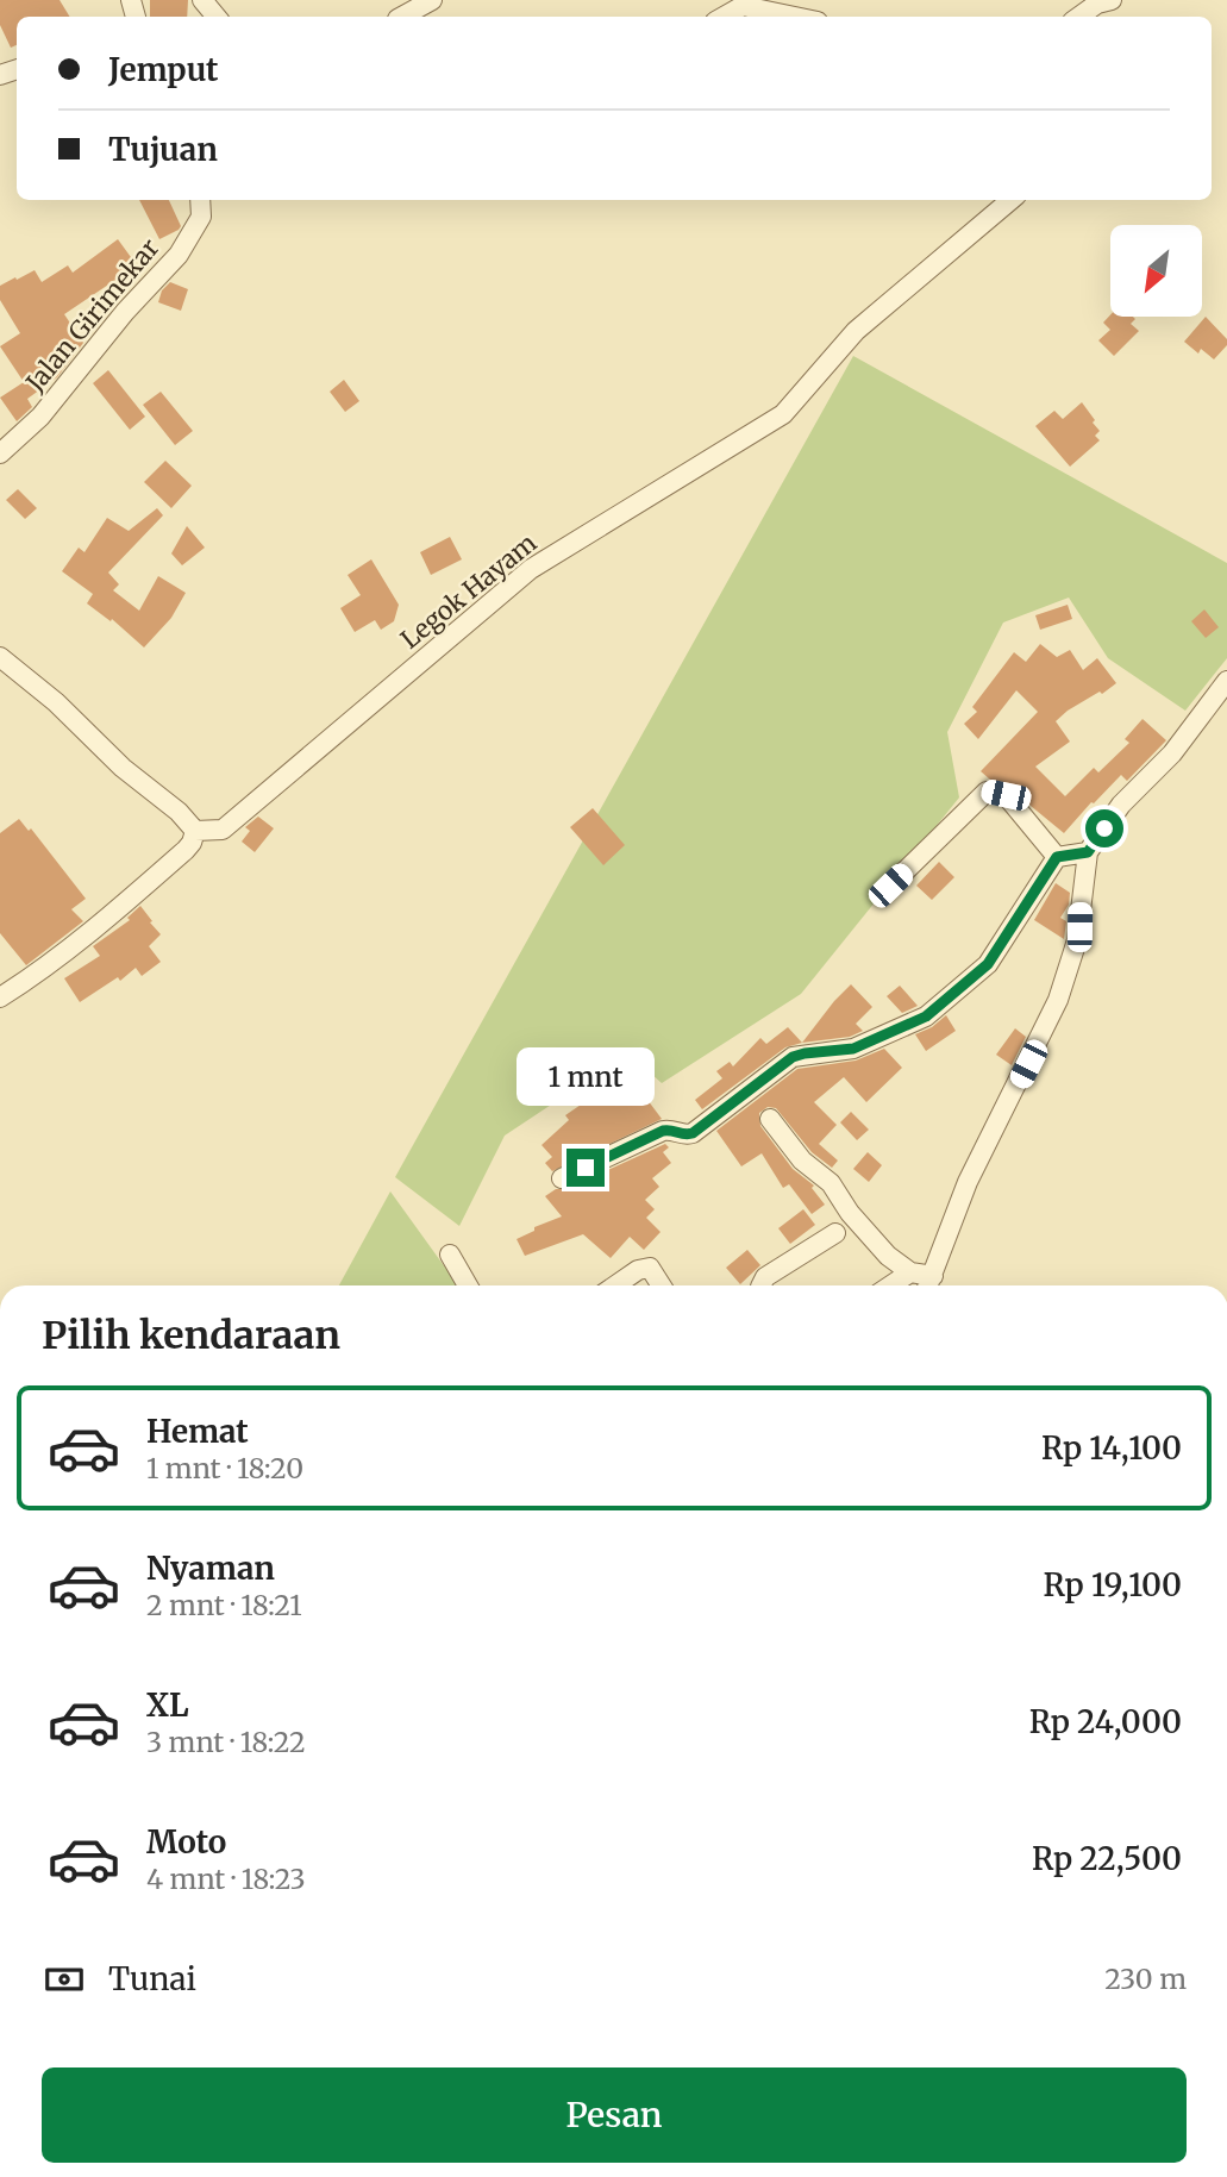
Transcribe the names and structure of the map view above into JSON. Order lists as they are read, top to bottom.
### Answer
{
  "streets": {
    "street": ["Jalan Girimekar", "Legok Hayam"]
  },
  "north": "bottom left",
  "page": {
    "banner": ["Jemput", "Tujuan"],
    "bubble": "1 mnt",
    "heading": "Pilih kendaraan",
    "list": [
      {
        "name": "Hemat",
        "note": "1 mnt · 18:20",
        "value": "Rp 14,100"
      },
      {
        "name": "Nyaman",
        "note": "2 mnt · 18:21",
        "value": "Rp 19,100"
      },
      {
        "name": "XL",
        "note": "3 mnt · 18:22",
        "value": "Rp 24,000"
      },
      {
        "name": "Moto",
        "note": "4 mnt · 18:23",
        "value": "Rp 22,500"
      }
    ],
    "pay": ["Tunai", "230 m"],
    "buttons": "Pesan"
  }
}
